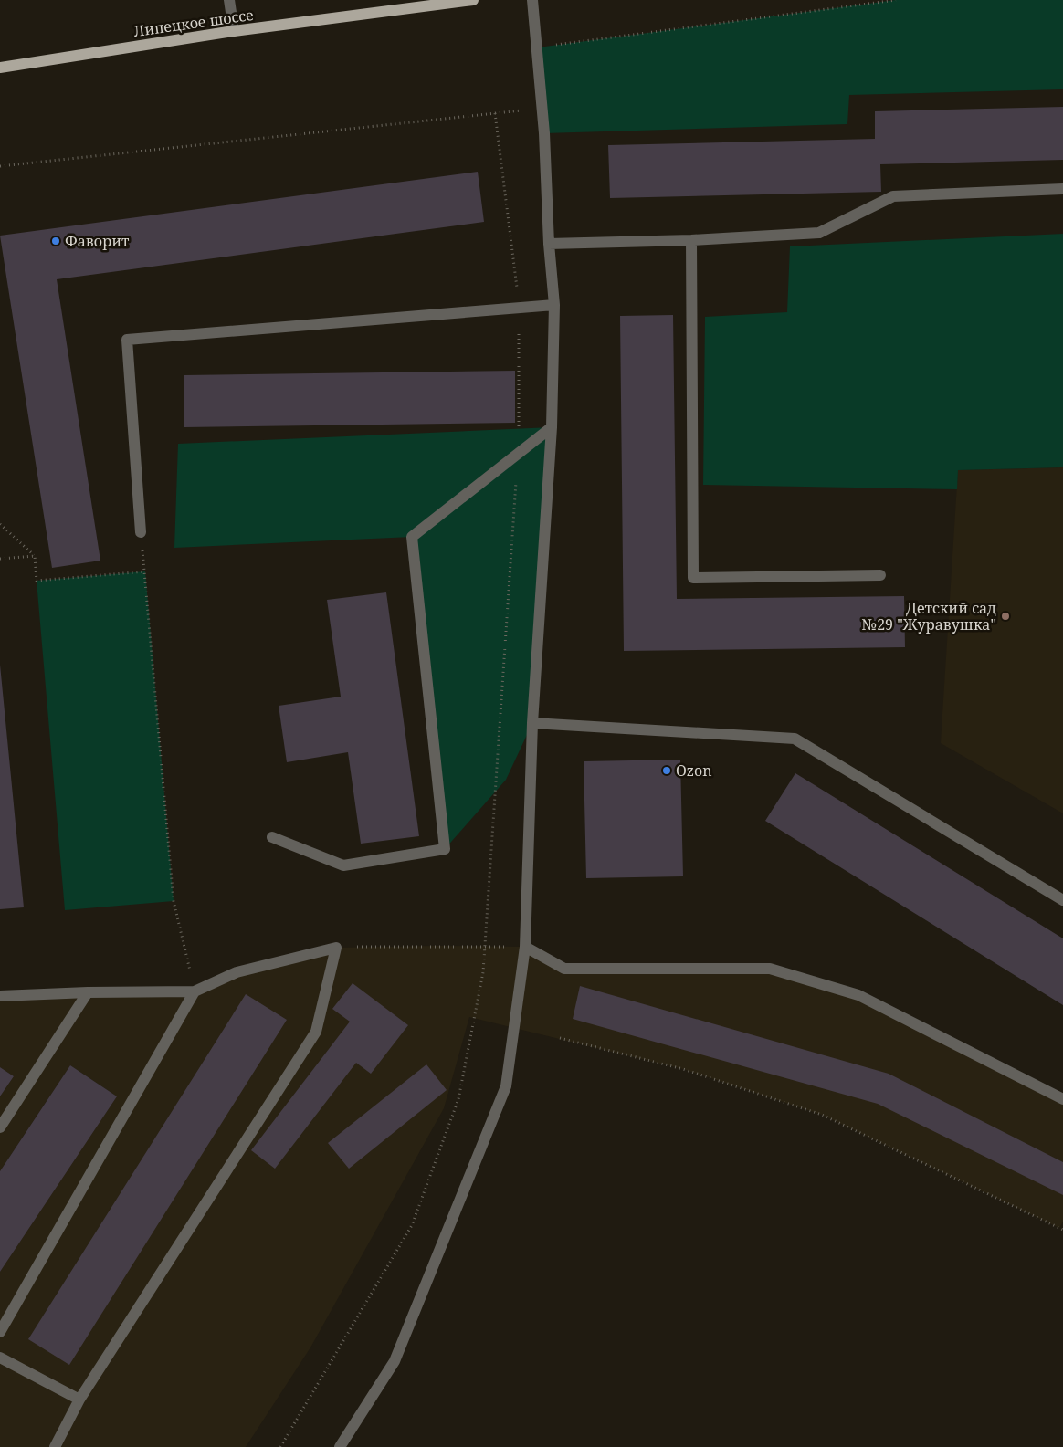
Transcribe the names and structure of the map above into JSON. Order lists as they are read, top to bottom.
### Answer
{
  "streets": {
    "main road": ["Липецкое шоссе"]
  },
  "places": ["Фаворит", "Детский сад №29 \"Журавушка\"", "Ozon"]
}
